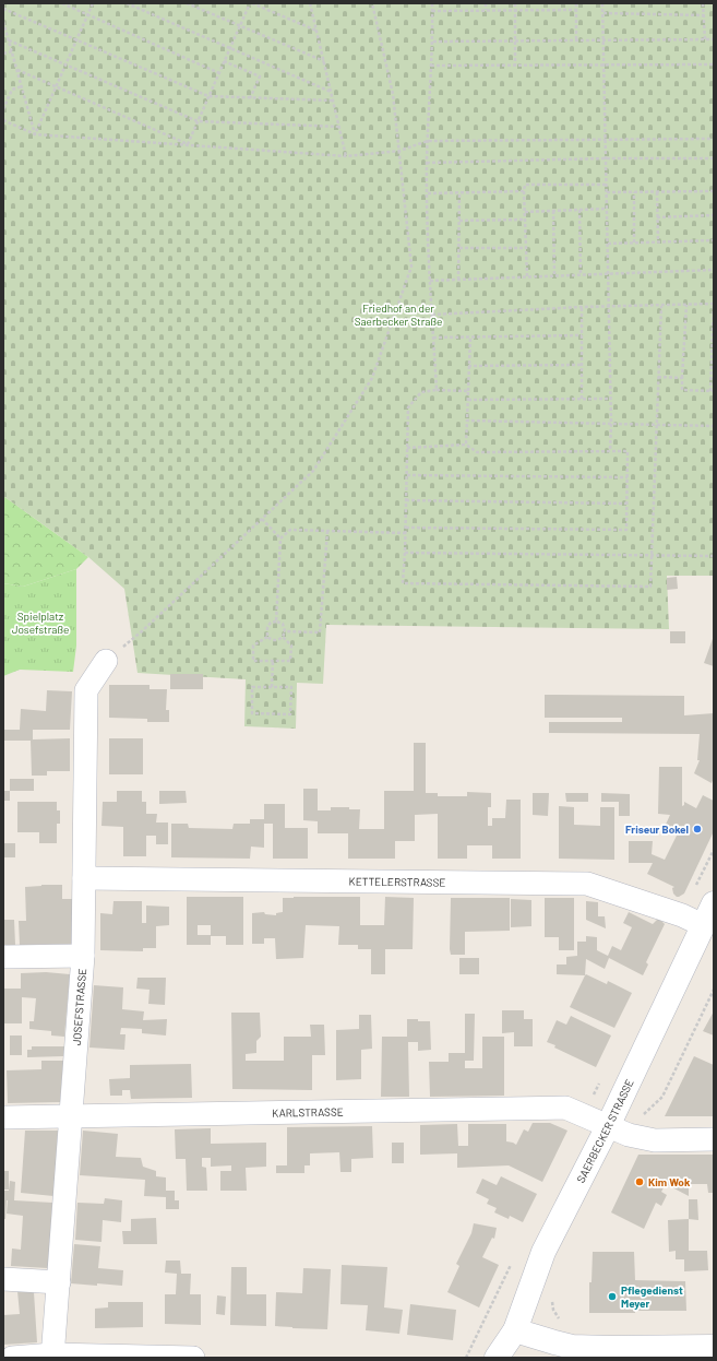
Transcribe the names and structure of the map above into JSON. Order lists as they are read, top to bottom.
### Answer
{
  "streets": {
    "street": [
      "KETTELERSTRASSE",
      "JOSEFSTRASSE",
      "KARLSTRASSE",
      "SAERBECKER STRASSE"
    ]
  },
  "crossings": [
    ["KETTELERSTRASSE", "JOSEFSTRASSE"],
    ["KETTELERSTRASSE", "SAERBECKER STRASSE"],
    ["JOSEFSTRASSE", "KARLSTRASSE"],
    ["KARLSTRASSE", "SAERBECKER STRASSE"]
  ],
  "parks": ["Friedhof an der Saerbecker Straße", "Spielplatz Josefstraße"],
  "places": ["Friseur Bokel", "Kim Wok", "Pflegedienst Meyer"]
}
